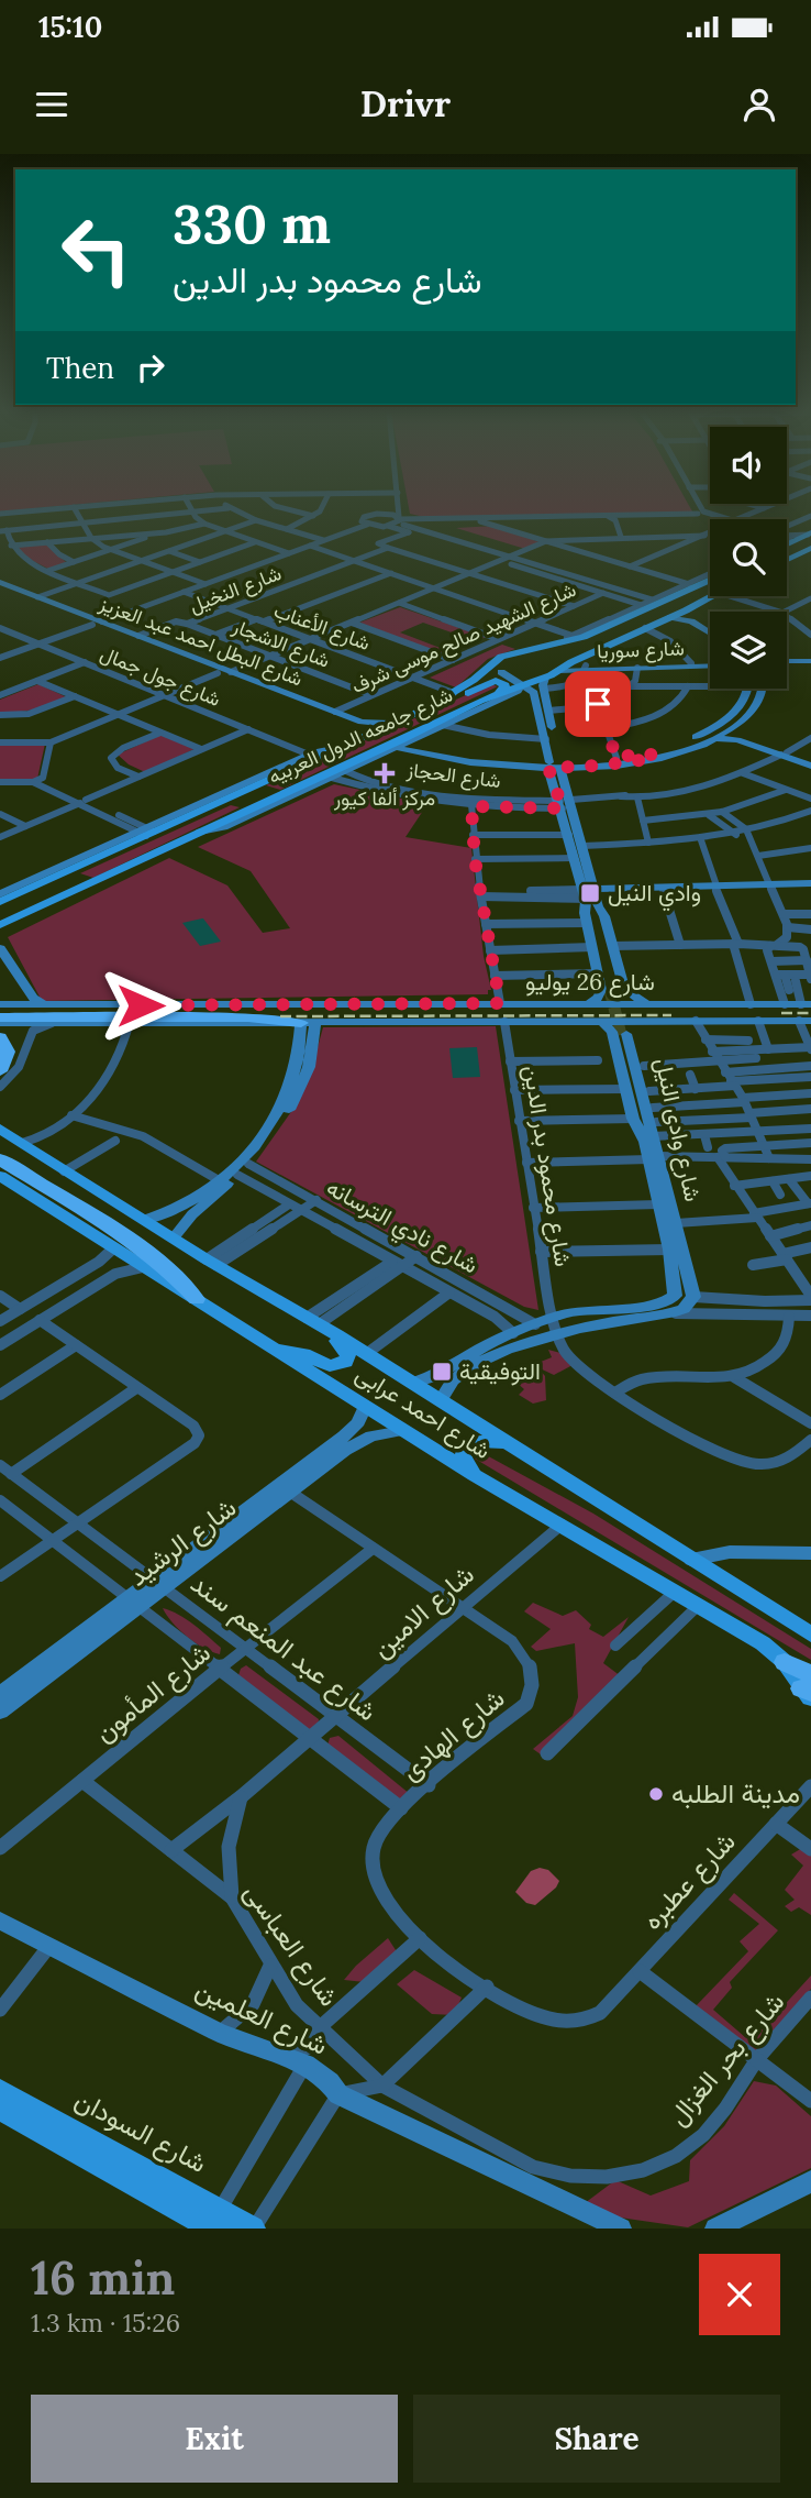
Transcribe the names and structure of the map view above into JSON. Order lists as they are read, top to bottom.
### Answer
{
  "streets": {
    "main road": ["شارع جامعه الدول العربيه", "شارع احمد عرابى", "شارع السودان"],
    "street": [
      "شارع النخيل",
      "شارع الأعناب",
      "شارع الشهيد صالح موسى شرف",
      "شارع البطل احمد عبد العزيز",
      "شارع الاشجار",
      "شارع سوريا",
      "شارع جول جمال",
      "شارع الحجاز",
      "شارع 26 يوليو",
      "شارع وادى النيل",
      "شارع محمود بدر الدين",
      "شارع نادي الترسانه",
      "شارع الرشيد",
      "شارع الامين",
      "شارع عبد المنعم سند",
      "شارع المأمون",
      "شارع الهادى",
      "شارع عطبره",
      "شارع العباسى",
      "شارع العلمين",
      "شارع بحر الغزال"
    ]
  },
  "crossings": [
    ["شارع النخيل", "شارع الأعناب"],
    ["شارع النخيل", "شارع البطل احمد عبد العزيز"],
    ["شارع النخيل", "شارع الاشجار"],
    ["شارع الأعناب", "شارع الشهيد صالح موسى شرف"],
    ["شارع الأعناب", "شارع جامعه الدول العربيه"],
    ["شارع الشهيد صالح موسى شرف", "شارع البطل احمد عبد العزيز"],
    ["شارع الشهيد صالح موسى شرف", "شارع الاشجار"],
    ["شارع البطل احمد عبد العزيز", "شارع جامعه الدول العربيه"],
    ["شارع سوريا", "شارع جامعه الدول العربيه"],
    ["شارع 26 يوليو", "شارع وادى النيل"],
    ["شارع 26 يوليو", "شارع محمود بدر الدين"],
    ["شارع احمد عرابى", "شارع الرشيد"],
    ["شارع احمد عرابى", "شارع الامين"],
    ["شارع الرشيد", "شارع عبد المنعم سند"],
    ["شارع الرشيد", "شارع الهادى"],
    ["شارع الامين", "شارع عبد المنعم سند"],
    ["شارع الامين", "شارع الهادى"],
    ["شارع الامين", "شارع العباسى"],
    ["شارع عبد المنعم سند", "شارع المأمون"],
    ["شارع عبد المنعم سند", "شارع الهادى"],
    ["شارع المأمون", "شارع الهادى"],
    ["شارع المأمون", "شارع العباسى"],
    ["شارع الهادى", "شارع عطبره"],
    ["شارع العباسى", "شارع بحر الغزال"]
  ],
  "places": {
    "health": ["مركز ألفا كيور"],
    "transit": ["وادي النيل", "التوفيقية"],
    "other": ["مدينة الطلبه"]
  },
  "page": {
    "status": "15:10",
    "header": "Drivr",
    "turn": ["330 m", "شارع محمود بدر الدين"],
    "then": "Then",
    "heading": ["16 min", "1.3 km · 15:26"],
    "buttons": ["Exit", "Share"]
  }
}
